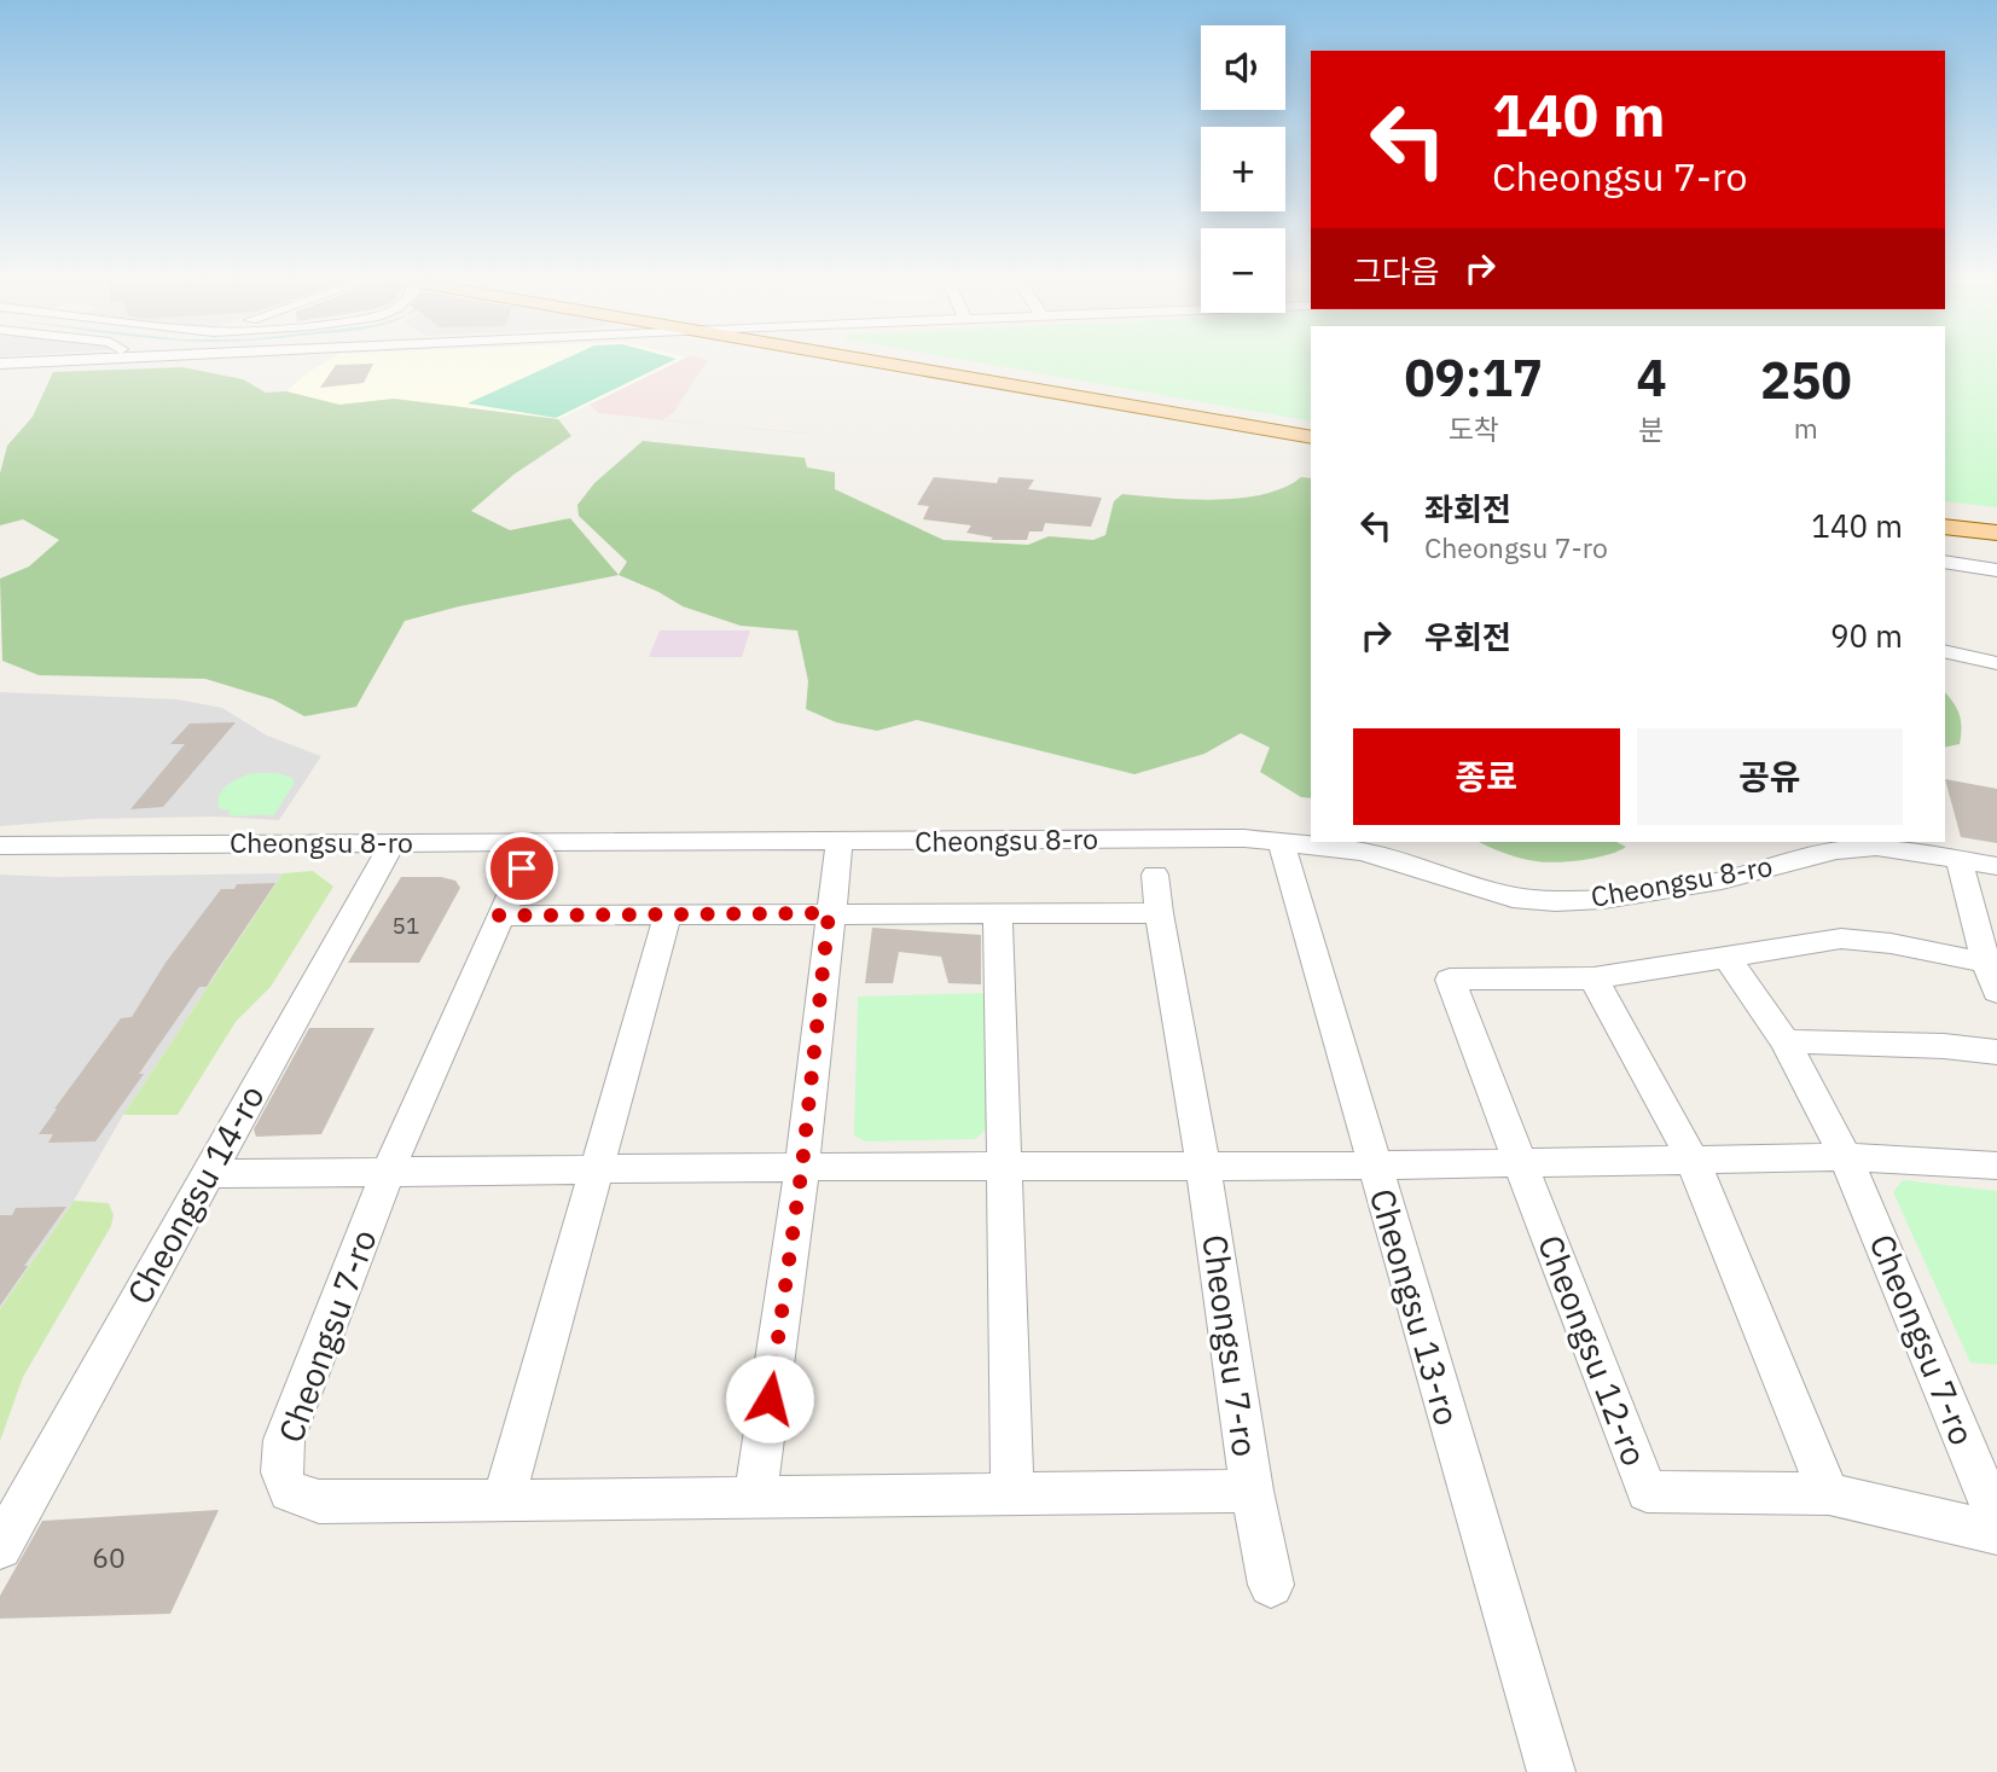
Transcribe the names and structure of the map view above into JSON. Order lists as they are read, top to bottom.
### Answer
{
  "streets": {
    "street": [
      "Cheongsu 8-ro",
      "Cheongsu 14-ro",
      "Cheongsu 13-ro",
      "Cheongsu 7-ro",
      "Cheongsu 12-ro"
    ]
  },
  "crossings": [
    ["Cheongsu 8-ro", "Cheongsu 14-ro"],
    ["Cheongsu 8-ro", "Cheongsu 13-ro"],
    ["Cheongsu 8-ro", "Cheongsu 7-ro"]
  ],
  "house_numbers": ["51", "60"],
  "page": {
    "map_buttons": ["+", "−"],
    "turn": ["140 m", "Cheongsu 7-ro"],
    "then": "그다음",
    "eta": [
      "09:17",
      "도착",
      "4",
      "분",
      "250",
      "m"
    ],
    "list": [
      {
        "name": "좌회전",
        "note": "Cheongsu 7-ro",
        "value": "140 m"
      },
      {
        "name": "우회전",
        "value": "90 m"
      }
    ],
    "buttons": ["종료", "공유"]
  }
}
